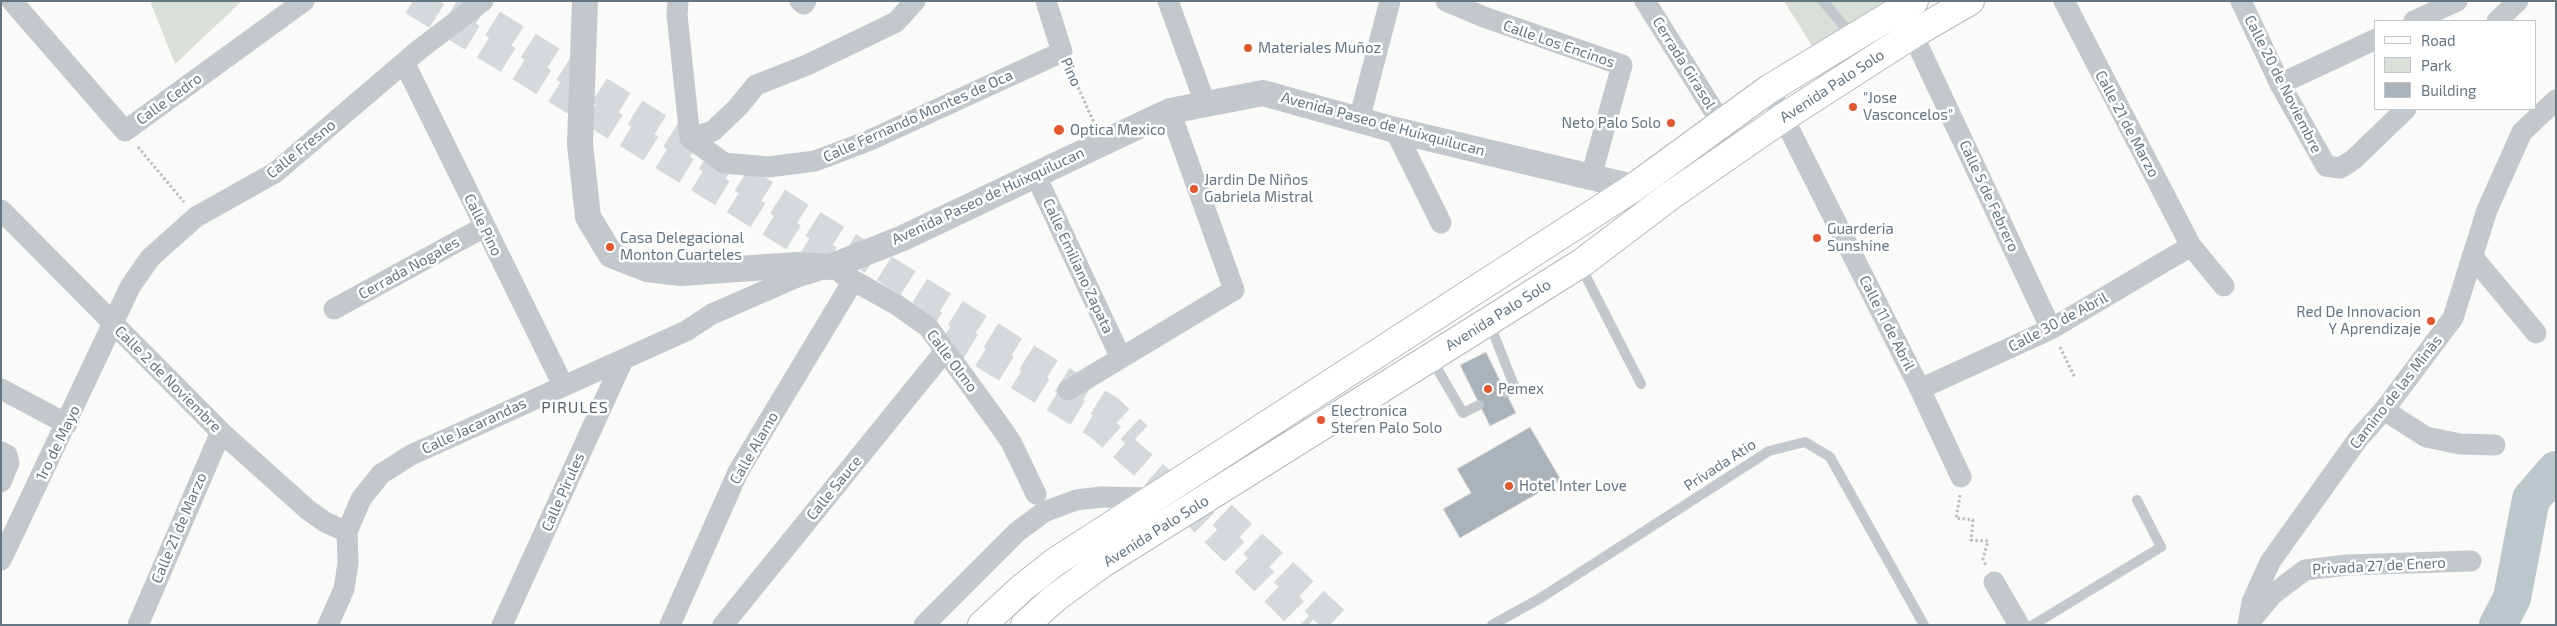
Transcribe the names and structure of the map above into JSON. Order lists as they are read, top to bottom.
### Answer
{
  "streets": {
    "main road": ["Avenida Palo Solo"],
    "street": [
      "Calle Los Encinos",
      "Cerrada Girasol",
      "Pino",
      "Calle 20 de Noviembre",
      "Calle Cedro",
      "Calle Fernando Montes de Oca",
      "Avenida Paseo de Huixquilucan",
      "Calle 21 de Marzo",
      "Calle Fresno",
      "Calle 5 de Febrero",
      "Calle Pino",
      "Calle Emiliano Zapata",
      "Cerrada Nogales",
      "Calle 30 de Abril",
      "Calle 11 de Abril",
      "Calle Olmo",
      "Calle 2 de Noviembre",
      "Camino de las Minãs",
      "Calle Jacarandas",
      "1ro de Mayo",
      "Calle Alamo",
      "Calle Sauce",
      "Calle Pirules",
      "Privada 27 de Enero"
    ],
    "lane": ["Privada Atio"]
  },
  "crossings": [
    ["Calle Los Encinos", "Avenida Paseo de Huixquilucan"],
    ["Cerrada Girasol", "Avenida Palo Solo"],
    ["Pino", "Calle Fernando Montes de Oca"],
    ["Pino", "Avenida Paseo de Huixquilucan"],
    ["Avenida Palo Solo", "Avenida Paseo de Huixquilucan"],
    ["Avenida Palo Solo", "Calle 5 de Febrero"],
    ["Avenida Palo Solo", "Calle 11 de Abril"],
    ["Avenida Paseo de Huixquilucan", "Calle Emiliano Zapata"],
    ["Avenida Paseo de Huixquilucan", "Calle Olmo"],
    ["Avenida Paseo de Huixquilucan", "Calle Jacarandas"],
    ["Calle 21 de Marzo", "Calle 30 de Abril"],
    ["Calle 21 de Marzo", "Calle 2 de Noviembre"],
    ["Calle Fresno", "Calle Pino"],
    ["Calle Fresno", "Calle 2 de Noviembre"],
    ["Calle Fresno", "1ro de Mayo"],
    ["Calle 5 de Febrero", "Calle 30 de Abril"],
    ["Calle Pino", "Cerrada Nogales"],
    ["Calle Pino", "Calle Jacarandas"],
    ["Calle 30 de Abril", "Calle 11 de Abril"],
    ["Calle Olmo", "Calle Jacarandas"],
    ["Calle Olmo", "Calle Alamo"],
    ["Calle Olmo", "Calle Sauce"],
    ["Calle 2 de Noviembre", "Calle Jacarandas"],
    ["Calle 2 de Noviembre", "1ro de Mayo"],
    ["Camino de las Minãs", "Privada 27 de Enero"],
    ["Calle Jacarandas", "Calle Pirules"]
  ],
  "districts": ["PIRULES"],
  "places": [
    "Materiales Muñoz",
    "\"Jose Vasconcelos\"",
    "Neto Palo Solo",
    "Optica Mexico",
    "Jardin De Niños Gabriela Mistral",
    "Guarderia Sunshine",
    "Casa Delegacional Monton Cuarteles",
    "Red De Innovacion Y Aprendizaje",
    "Pemex",
    "Electronica Steren Palo Solo",
    "Hotel Inter Love"
  ],
  "legend": ["Road", "Park", "Building"]
}
